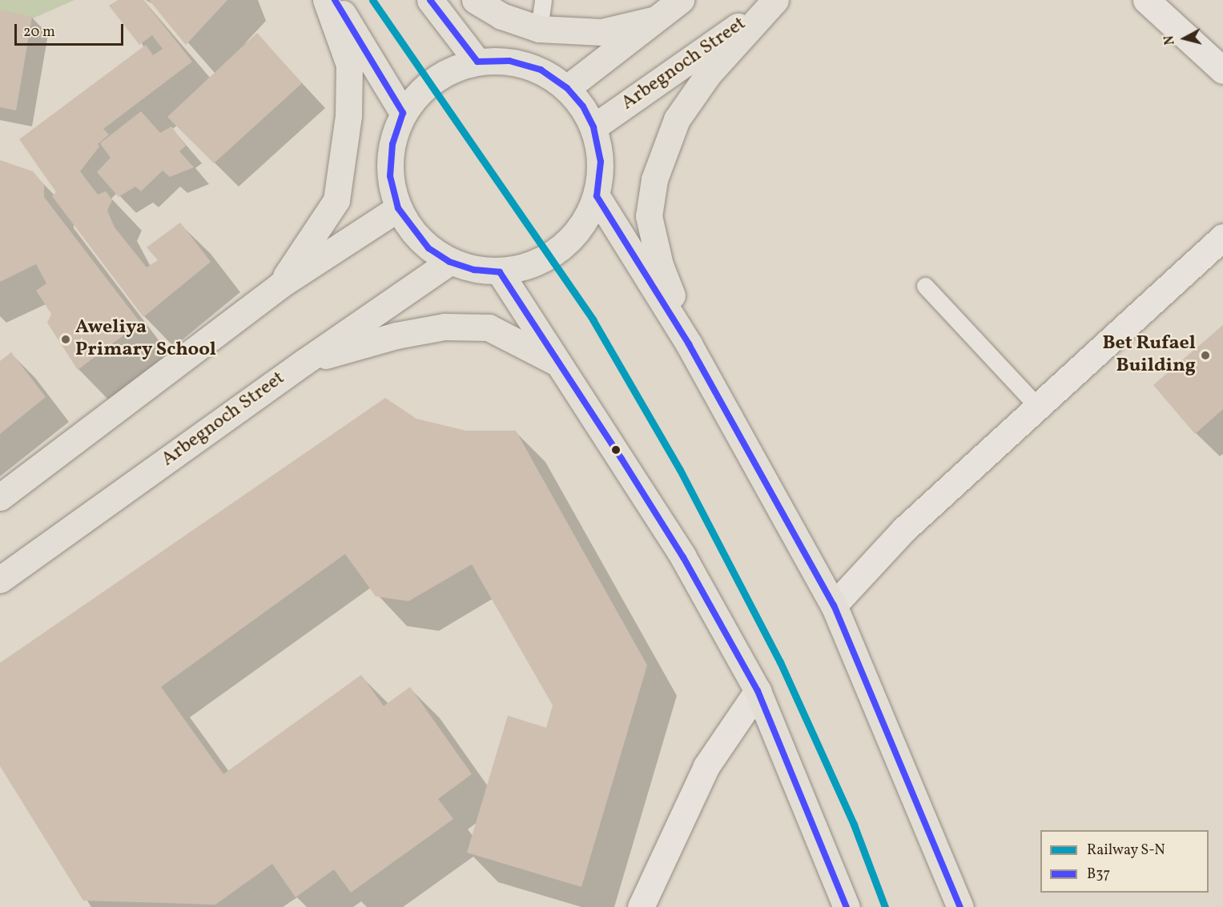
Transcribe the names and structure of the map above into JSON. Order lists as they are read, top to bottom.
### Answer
{
  "streets": {
    "main road": ["Arbegnoch Street"]
  },
  "places": ["Aweliya Primary School", "Bet Rufael Building"],
  "lines": ["rail line S-N", "transit line B37"],
  "legend": ["Railway S-N", "B37"],
  "scale_bar": "20 m",
  "north": "left"
}
